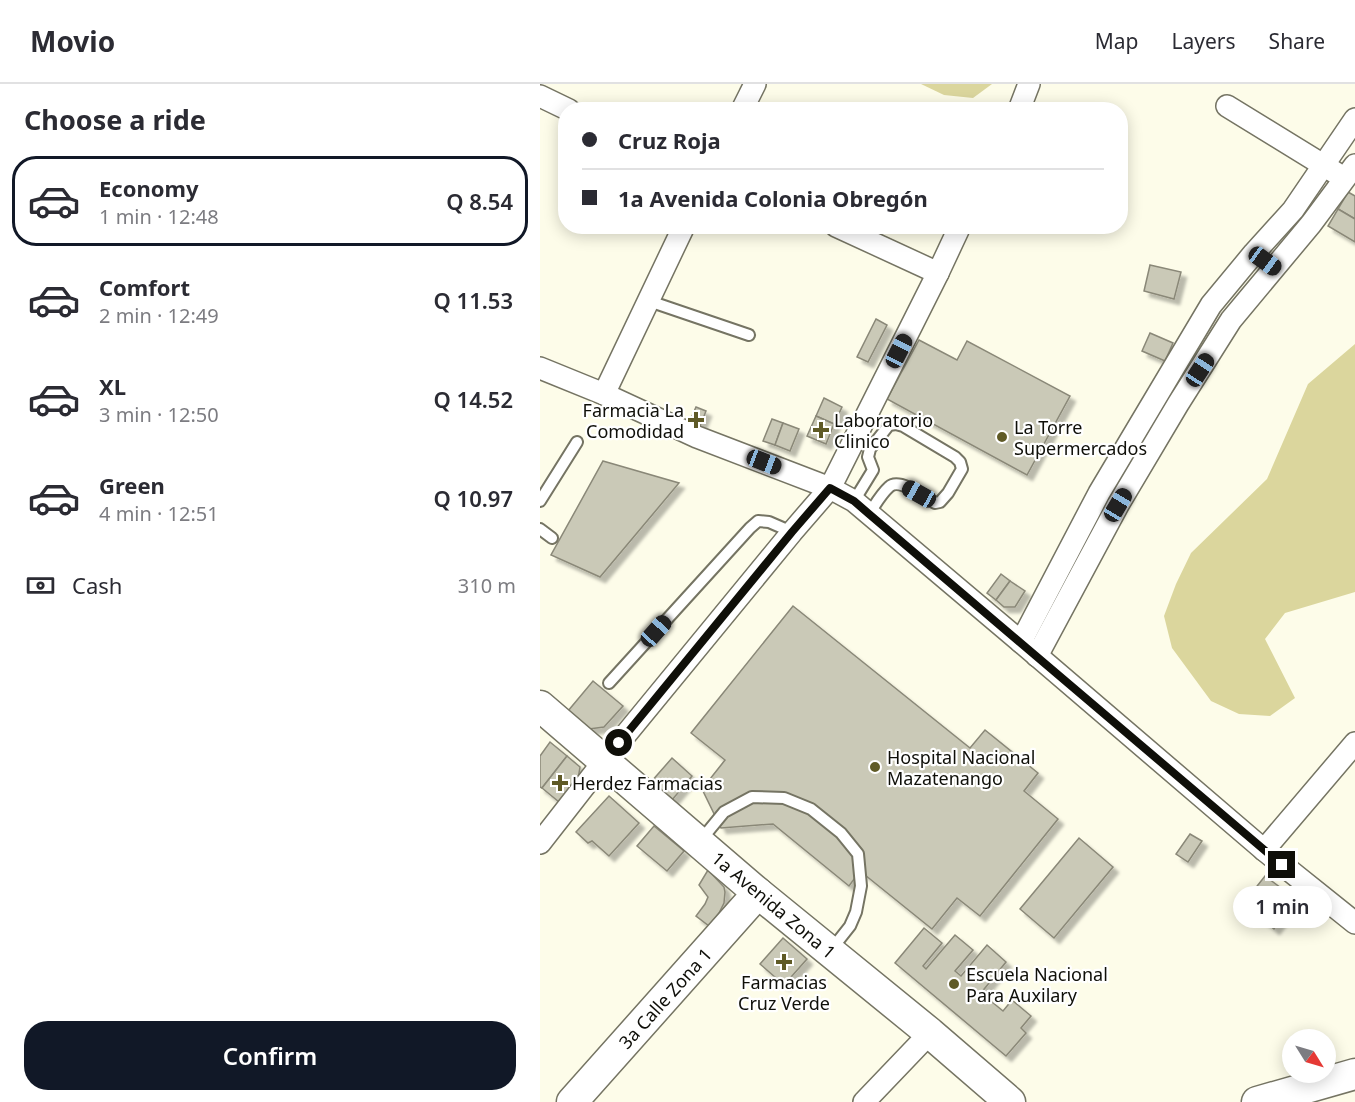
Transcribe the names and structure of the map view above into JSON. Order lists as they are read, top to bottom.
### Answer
{
  "streets": {
    "main road": ["1a Avenida Zona 1", "3a Calle Zona 1"]
  },
  "crossings": [
    ["1a Avenida Zona 1", "3a Calle Zona 1"]
  ],
  "places": {
    "health": [
      "Farmacia La Comodidad",
      "Laboratorio Clinico",
      "Herdez Farmacias",
      "Farmacias Cruz Verde"
    ],
    "other": ["La Torre Supermercados", "Hospital Nacional Mazatenango", "Escuela Nacional Para Auxilary"]
  },
  "north": "bottom right",
  "page": {
    "header": "Movio",
    "nav": ["Map", "Layers", "Share"],
    "heading": "Choose a ride",
    "banner": ["Cruz Roja", "1a Avenida Colonia Obregón"],
    "list": [
      {
        "name": "Economy",
        "note": "1 min · 12:48",
        "value": "Q 8.54"
      },
      {
        "name": "Comfort",
        "note": "2 min · 12:49",
        "value": "Q 11.53"
      },
      {
        "name": "XL",
        "note": "3 min · 12:50",
        "value": "Q 14.52"
      },
      {
        "name": "Green",
        "note": "4 min · 12:51",
        "value": "Q 10.97"
      }
    ],
    "pay": ["Cash", "310 m"],
    "bubble": "1 min",
    "buttons": "Confirm"
  }
}
